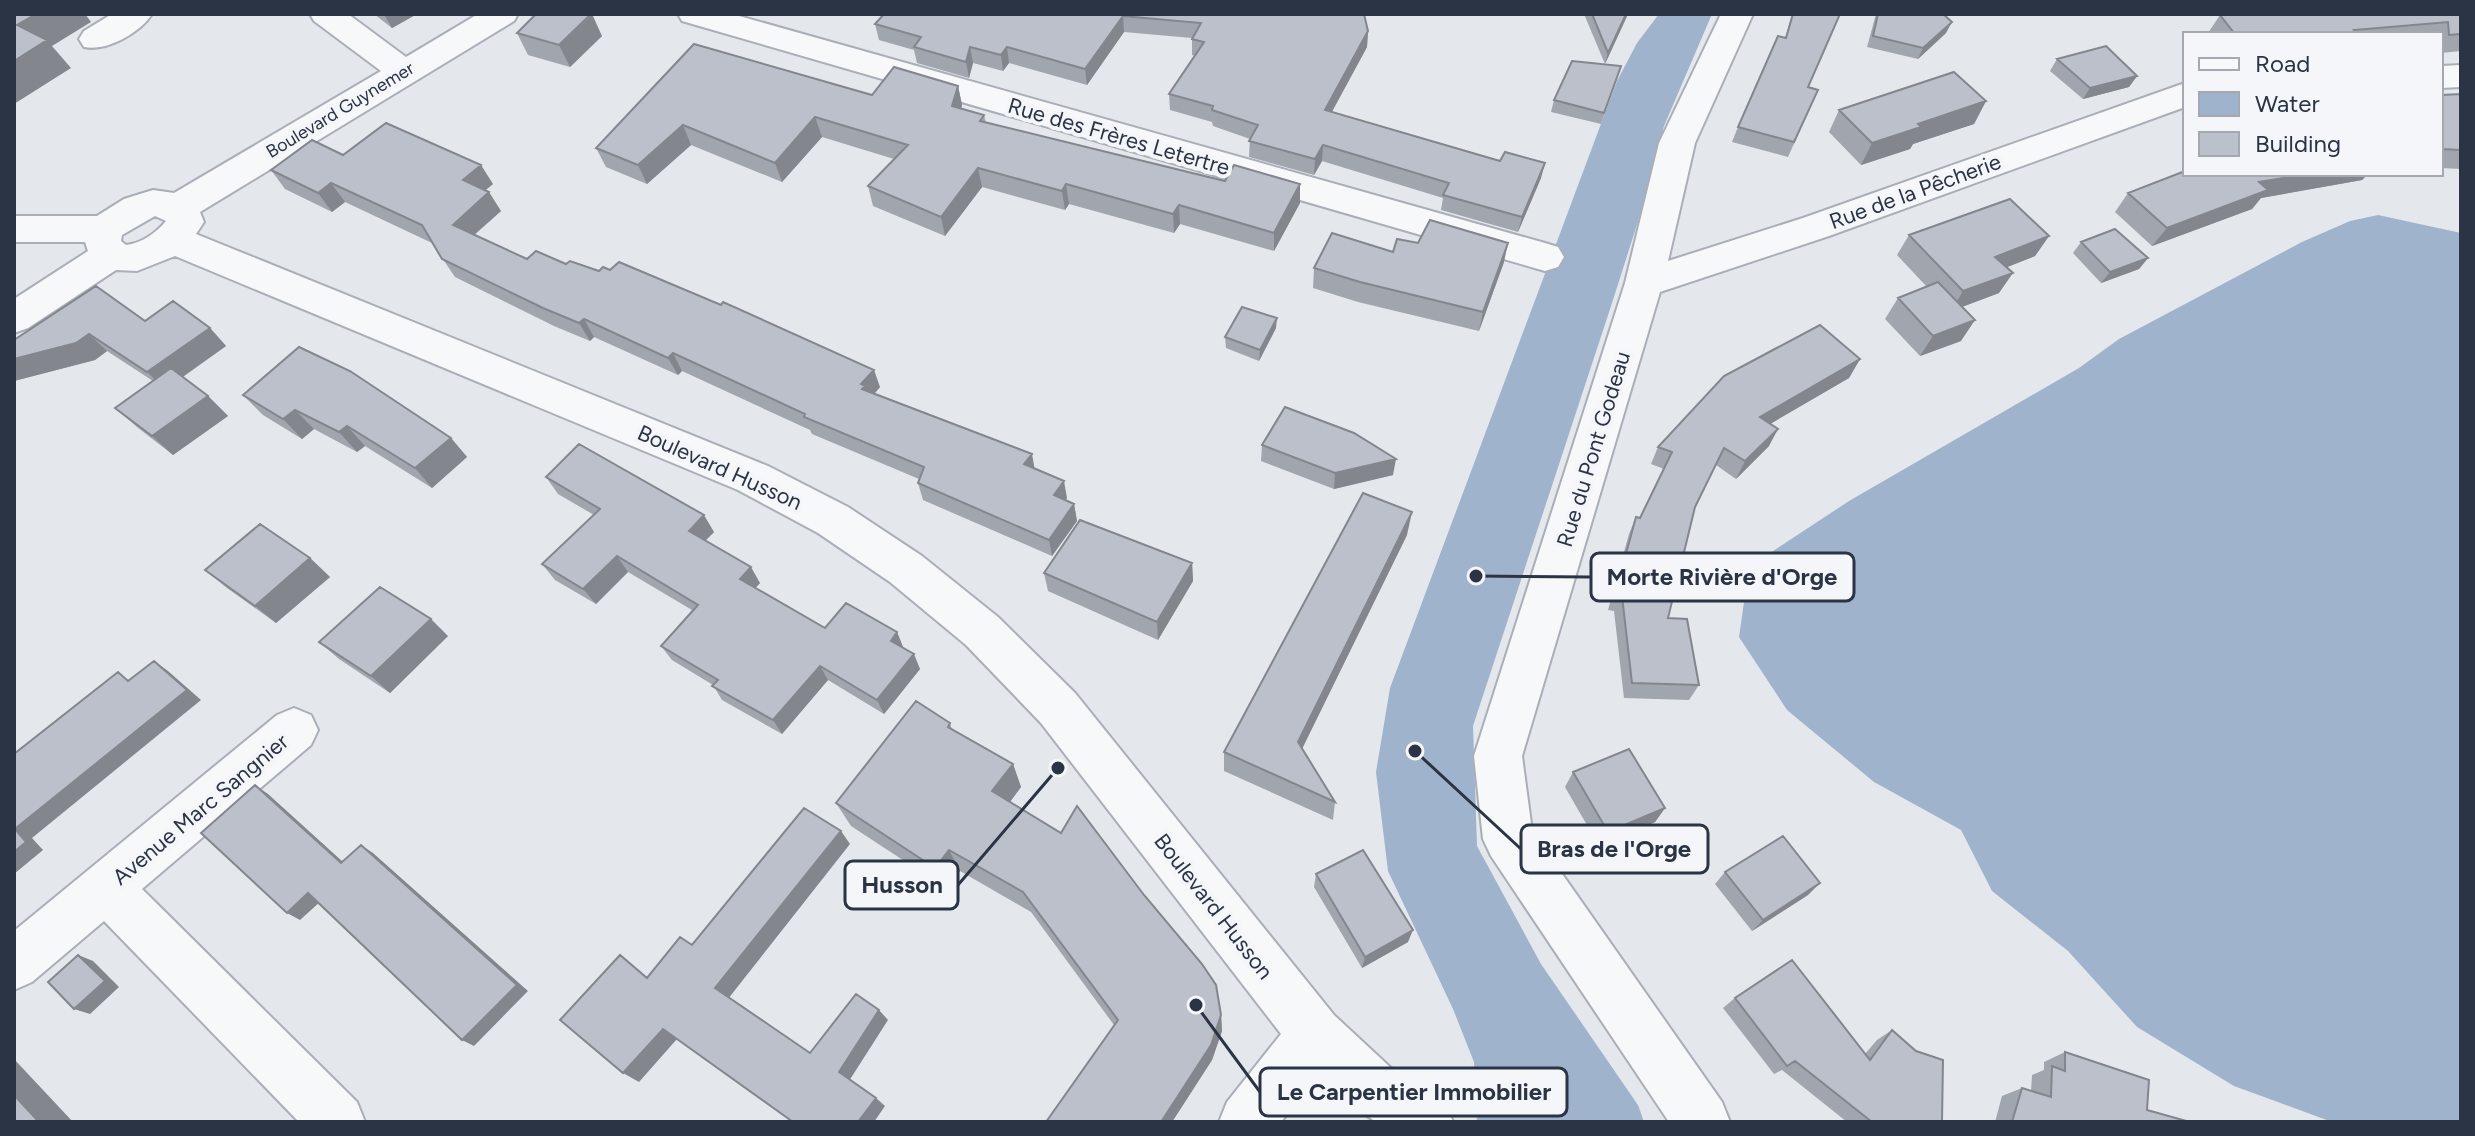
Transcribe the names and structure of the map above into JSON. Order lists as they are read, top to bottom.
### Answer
{
  "streets": {
    "street": [
      "Boulevard Guynemer",
      "Rue des Frères Letertre",
      "Rue de la Pêcherie",
      "Rue du Pont Godeau",
      "Boulevard Husson",
      "Avenue Marc Sangnier"
    ]
  },
  "crossings": [
    ["Boulevard Guynemer", "Boulevard Husson"],
    ["Rue de la Pêcherie", "Rue du Pont Godeau"]
  ],
  "places": [
    "Morte Rivière d'Orge",
    "Bras de l'Orge",
    "Husson",
    "Le Carpentier Immobilier"
  ],
  "legend": ["Road", "Water", "Building"]
}
